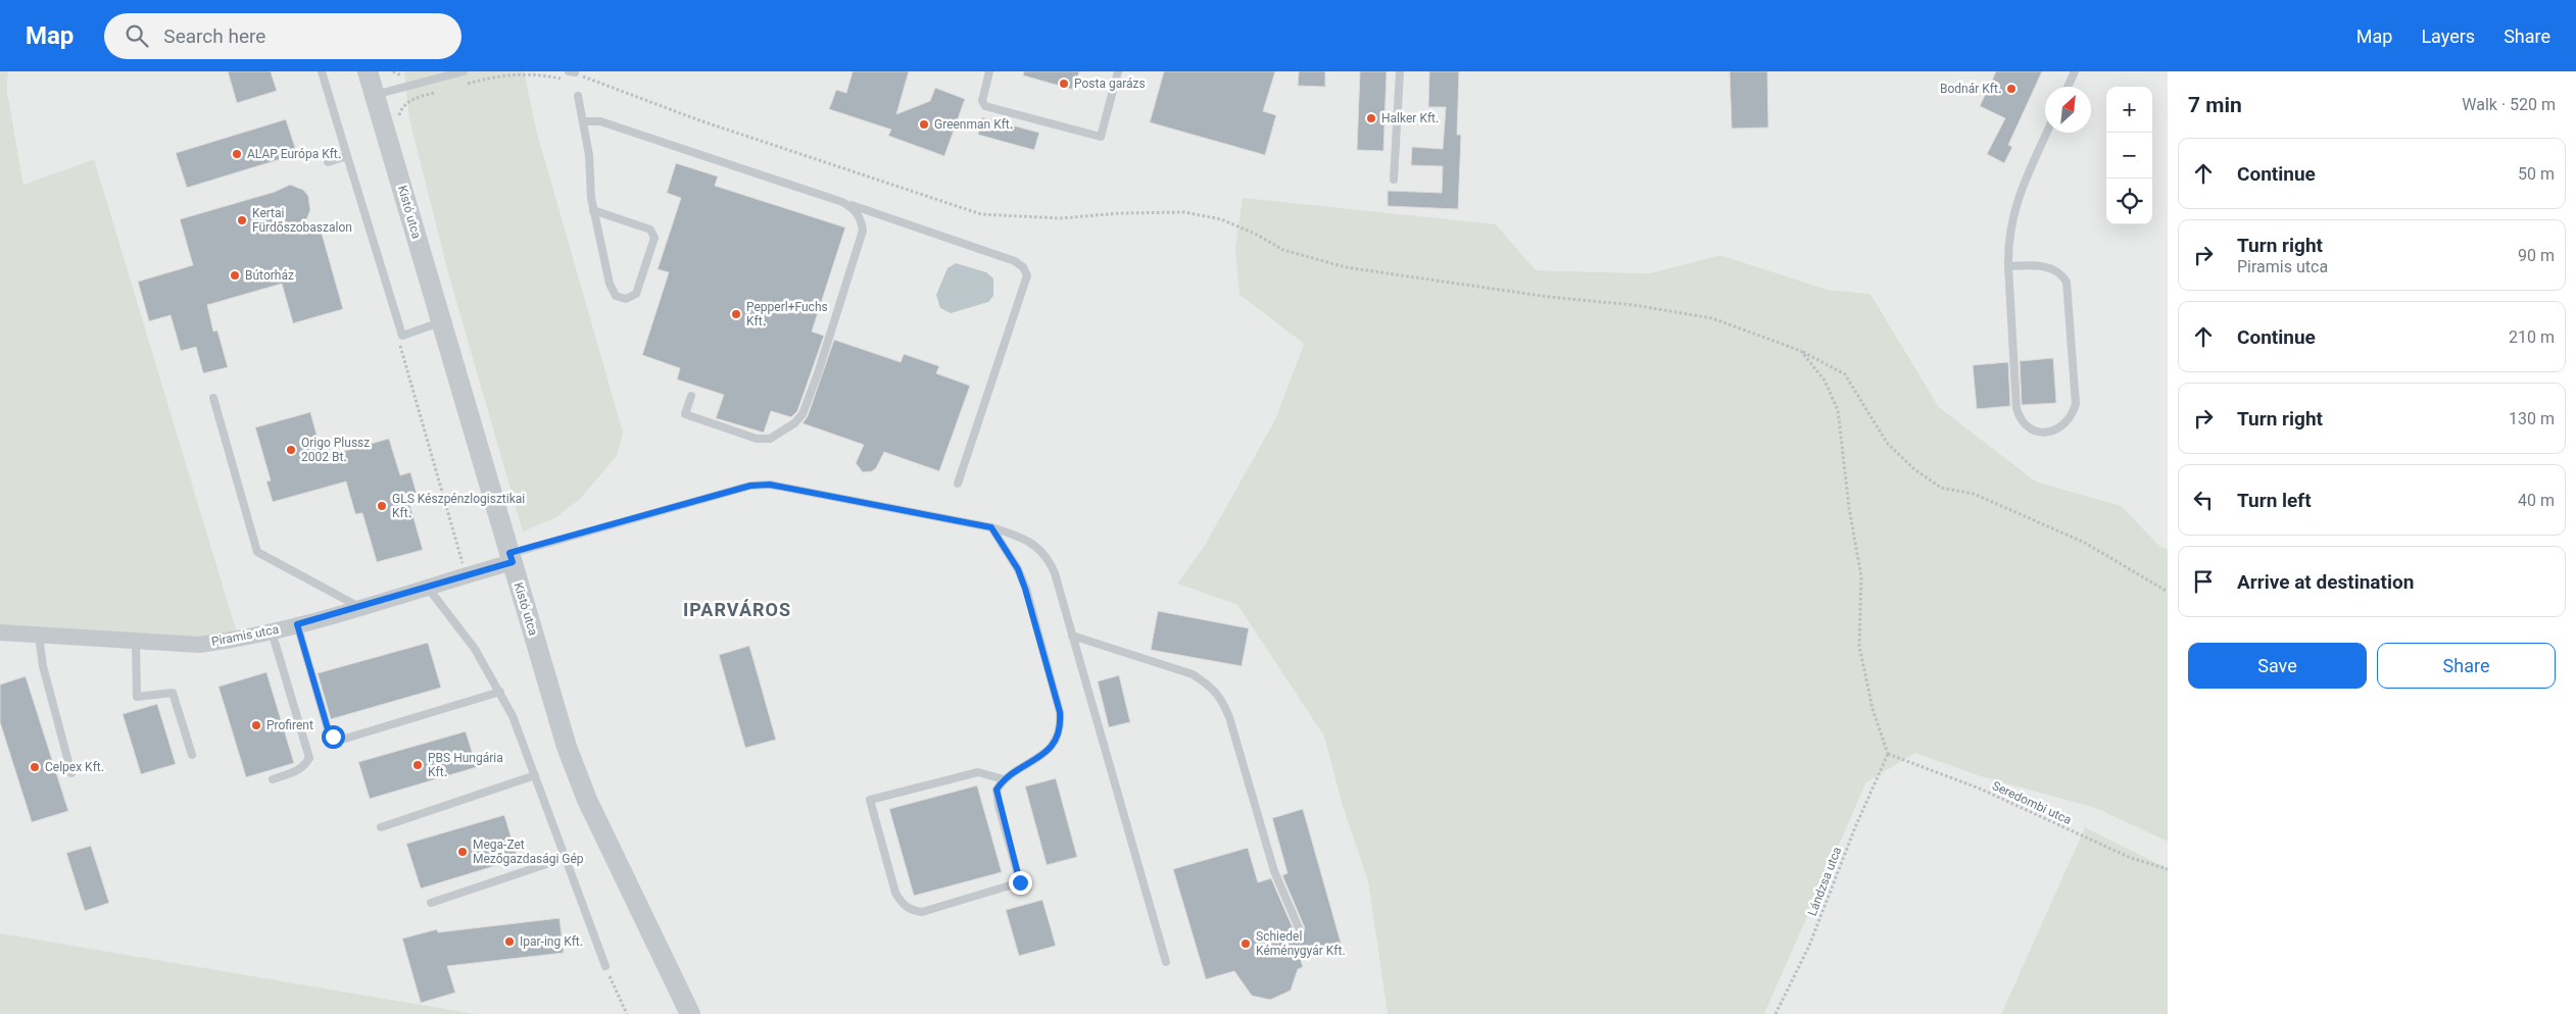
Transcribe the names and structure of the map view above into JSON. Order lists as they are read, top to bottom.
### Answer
{
  "streets": {
    "street": ["Kistó utca", "Piramis utca"],
    "path": ["Seredombi utca", "Lándzsa utca"]
  },
  "crossings": [
    ["Kistó utca", "Piramis utca"],
    ["Seredombi utca", "Lándzsa utca"]
  ],
  "districts": ["IPARVÁROS"],
  "places": [
    "Posta garázs",
    "Bodnár Kft.",
    "Halker Kft.",
    "Greenman Kft.",
    "ALAP Európa Kft.",
    "Kertai Fürdőszobaszalon",
    "Bútorház",
    "Pepperl+Fuchs Kft.",
    "Origo Plussz 2002 Bt.",
    "GLS Készpénzlogisztikai Kft.",
    "Profirent",
    "PBS Hungária Kft.",
    "Celpex Kft.",
    "Mega-Zet Mezőgazdasági Gép",
    "Ipar-ing Kft.",
    "Schiedel Kéménygyár Kft."
  ],
  "north": "top right",
  "page": {
    "header": "Map",
    "search": "Search here",
    "nav": ["Map", "Layers", "Share"],
    "heading": ["7 min", "Walk · 520 m"],
    "map_buttons": ["+", "−"],
    "list": [
      ["Continue", "50 m"],
      ["Turn right", "Piramis utca", "90 m"],
      ["Continue", "210 m"],
      ["Turn right", "130 m"],
      ["Turn left", "40 m"],
      "Arrive at destination"
    ],
    "buttons": ["Save", "Share"]
  }
}
